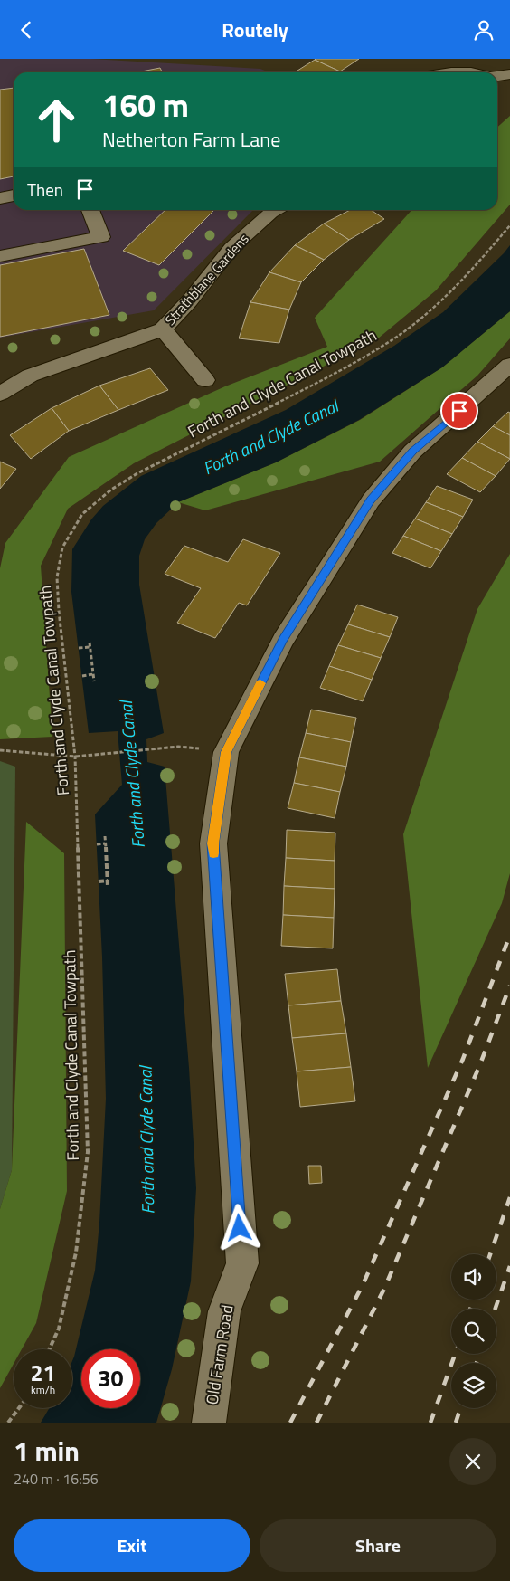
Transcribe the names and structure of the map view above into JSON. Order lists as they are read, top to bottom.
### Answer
{
  "streets": {
    "street": ["Strathblane Gardens", "Old Farm Road"],
    "path": ["Forth and Clyde Canal Towpath"]
  },
  "water": ["Forth and Clyde Canal"],
  "page": {
    "header": "Routely",
    "turn": ["160 m", "Netherton Farm Lane"],
    "then": "Then",
    "speed": "21 km/h",
    "limit": "30",
    "heading": ["1 min", "240 m · 16:56"],
    "buttons": ["Exit", "Share"]
  }
}
